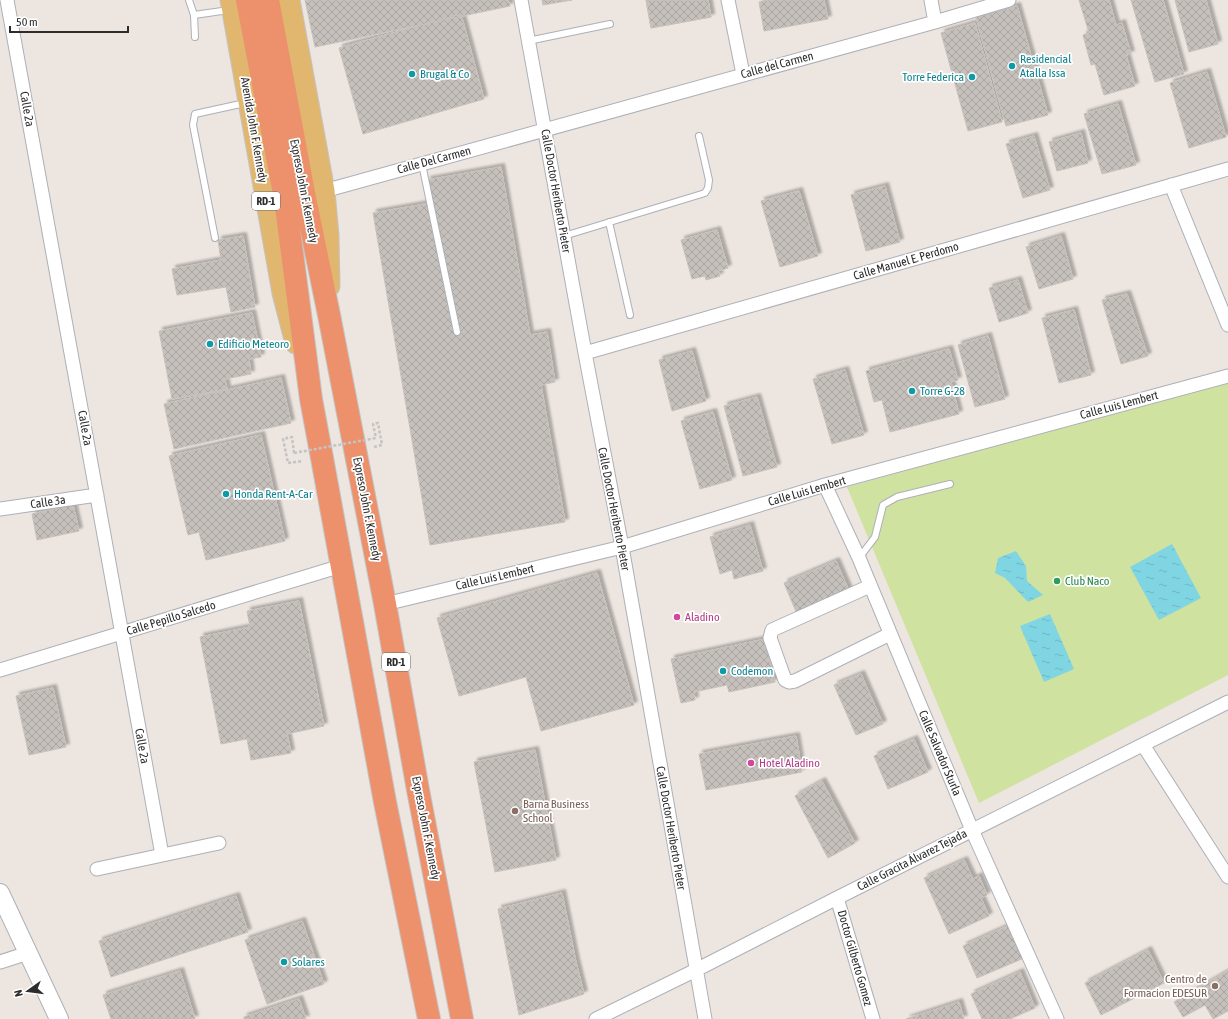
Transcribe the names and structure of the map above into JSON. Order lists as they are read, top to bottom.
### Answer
{
  "streets": {
    "highway": ["Expreso John F. Kennedy", "RD-1"],
    "main road": ["Avenida John F. Kennedy"],
    "street": [
      "Calle del Carmen",
      "Calle 2a",
      "Calle Del Carmen",
      "Calle Doctor Heriberto Pieter",
      "Calle Manuel E. Perdomo",
      "Calle Luis Lembert",
      "Calle 3a",
      "Calle Pepillo Salcedo",
      "Calle Salvador Sturla",
      "Calle Gracita Álvarez Tejada",
      "Doctor Gilberto Gomez"
    ]
  },
  "crossings": [
    ["Calle del Carmen", "Calle Del Carmen"],
    ["Calle del Carmen", "Calle Doctor Heriberto Pieter"],
    ["Calle 2a", "Calle 3a"],
    ["Calle 2a", "Calle Pepillo Salcedo"],
    ["Avenida John F. Kennedy", "Expreso John F. Kennedy"],
    ["Calle Del Carmen", "Expreso John F. Kennedy"],
    ["Calle Del Carmen", "Calle Doctor Heriberto Pieter"],
    ["Calle Del Carmen", "RD-1"],
    ["Expreso John F. Kennedy", "RD-1"],
    ["Expreso John F. Kennedy", "Calle Luis Lembert"],
    ["Expreso John F. Kennedy", "Calle Pepillo Salcedo"],
    ["Calle Doctor Heriberto Pieter", "Calle Manuel E. Perdomo"],
    ["Calle Doctor Heriberto Pieter", "Calle Luis Lembert"],
    ["Calle Doctor Heriberto Pieter", "Calle Gracita Álvarez Tejada"],
    ["Calle Luis Lembert", "Calle Salvador Sturla"],
    ["Calle Salvador Sturla", "Calle Gracita Álvarez Tejada"],
    ["Calle Gracita Álvarez Tejada", "Doctor Gilberto Gomez"]
  ],
  "places": [
    "Residencial Atalla Issa",
    "Brugal & Co",
    "Torre Federica",
    "Edificio Meteoro",
    "Torre G-28",
    "Honda Rent-A-Car",
    "Club Naco",
    "Aladino",
    "Codemon",
    "Hotel Aladino",
    "Barna Business School",
    "Solares",
    "Centro de Formacion EDESUR"
  ],
  "scale_bar": "50 m",
  "north": "left"
}
